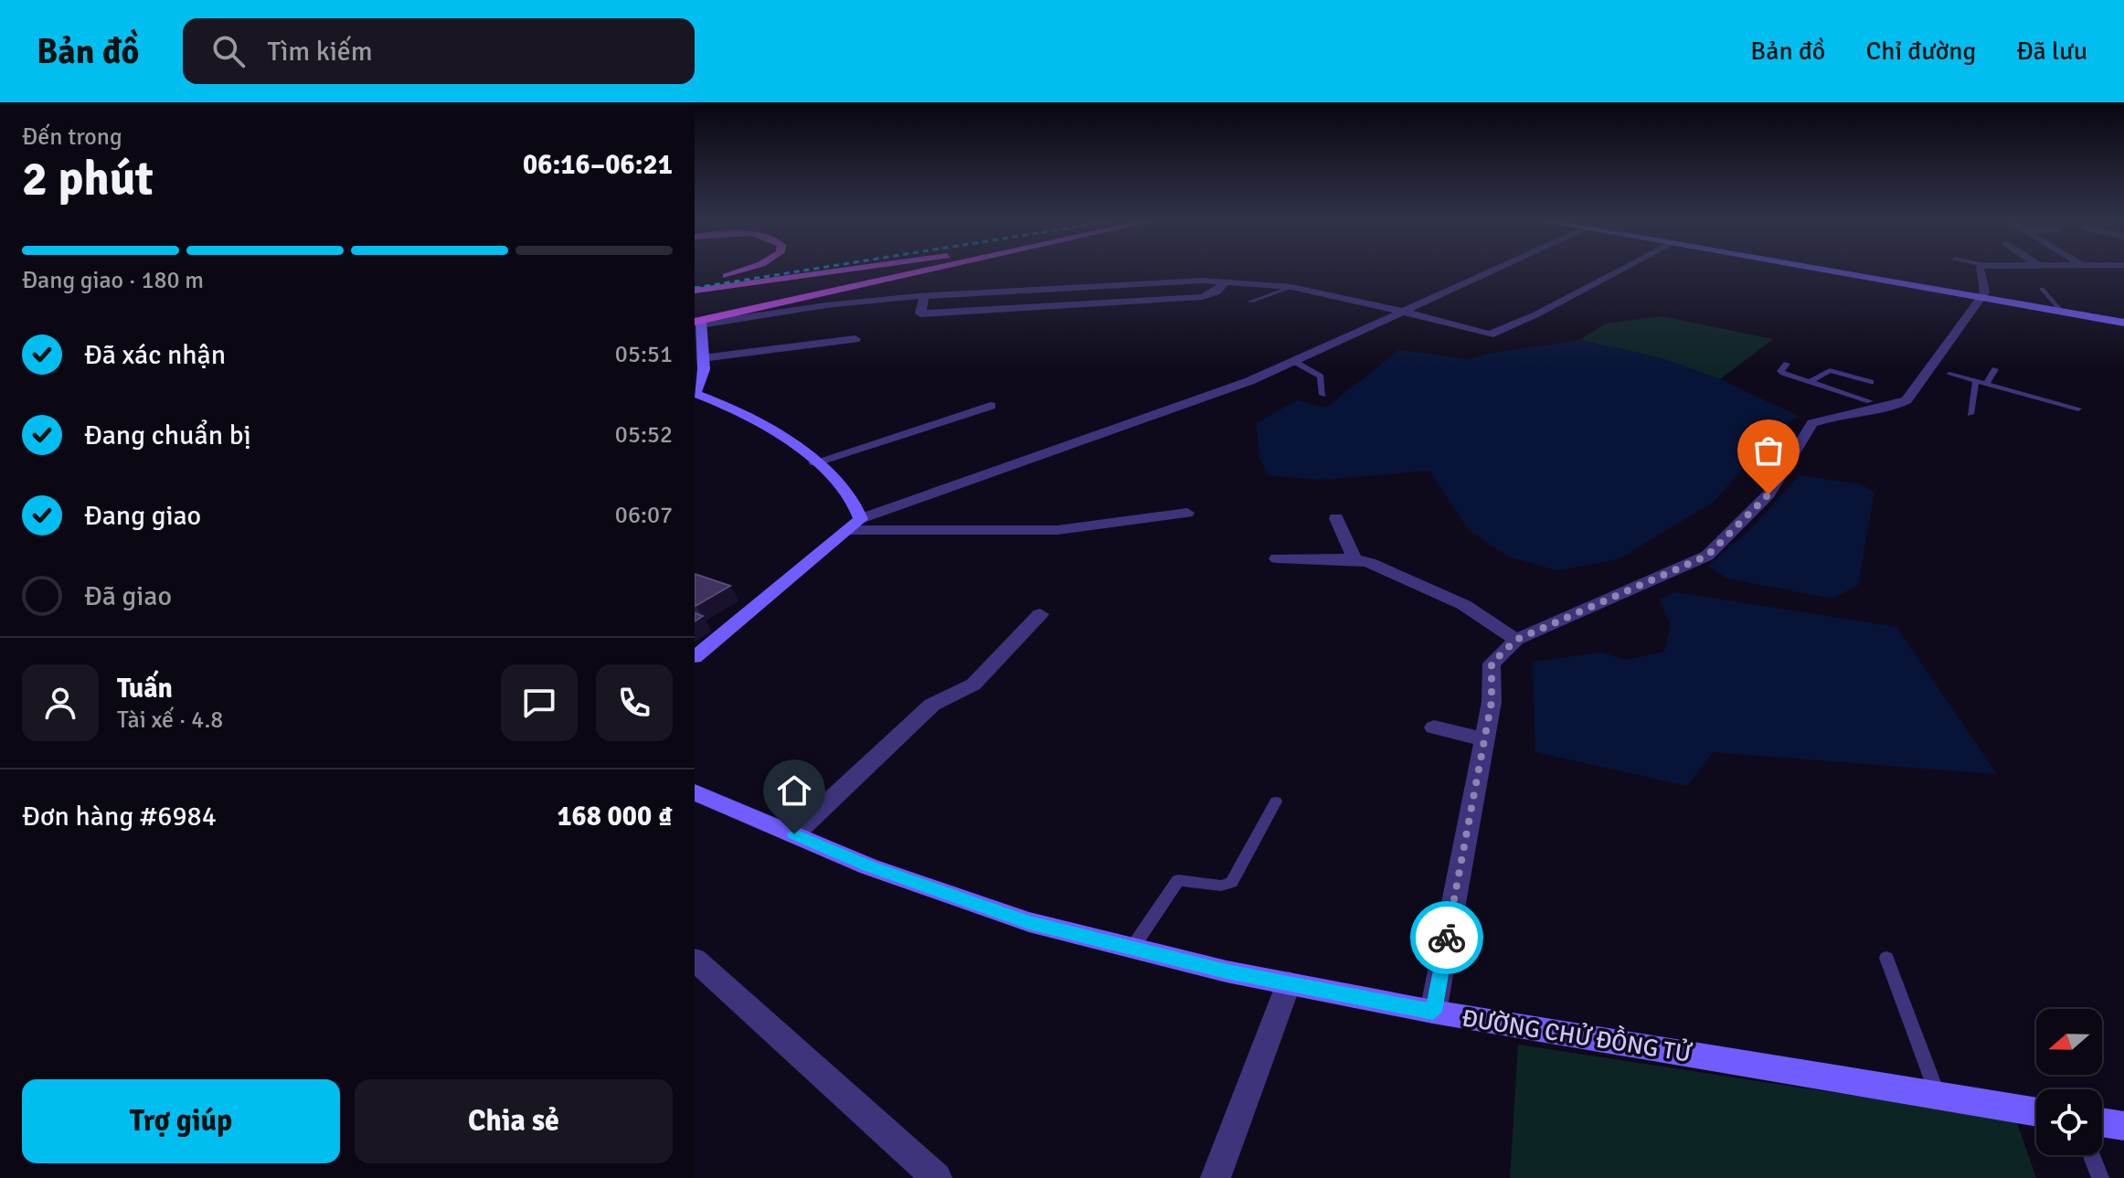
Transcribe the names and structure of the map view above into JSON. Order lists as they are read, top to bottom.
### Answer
{
  "streets": {
    "street": ["ĐƯỜNG CHỬ ĐỒNG TỬ"]
  },
  "north": "left",
  "page": {
    "header": "Bản đồ",
    "search": "Tìm kiếm",
    "nav": ["Bản đồ", "Chỉ đường", "Đã lưu"],
    "heading": ["2 phút", "Đến trong", "06:16–06:21"],
    "panel": [
      "Tuấn",
      "Tài xế · 4.8",
      "Đơn hàng #6984",
      "168 000 ₫"
    ],
    "bar": "Đang giao · 180 m",
    "list": [
      ["Đã xác nhận", "05:51"],
      ["Đang chuẩn bị", "05:52"],
      ["Đang giao", "06:07"],
      "Đã giao"
    ],
    "buttons": ["Trợ giúp", "Chia sẻ"]
  }
}
